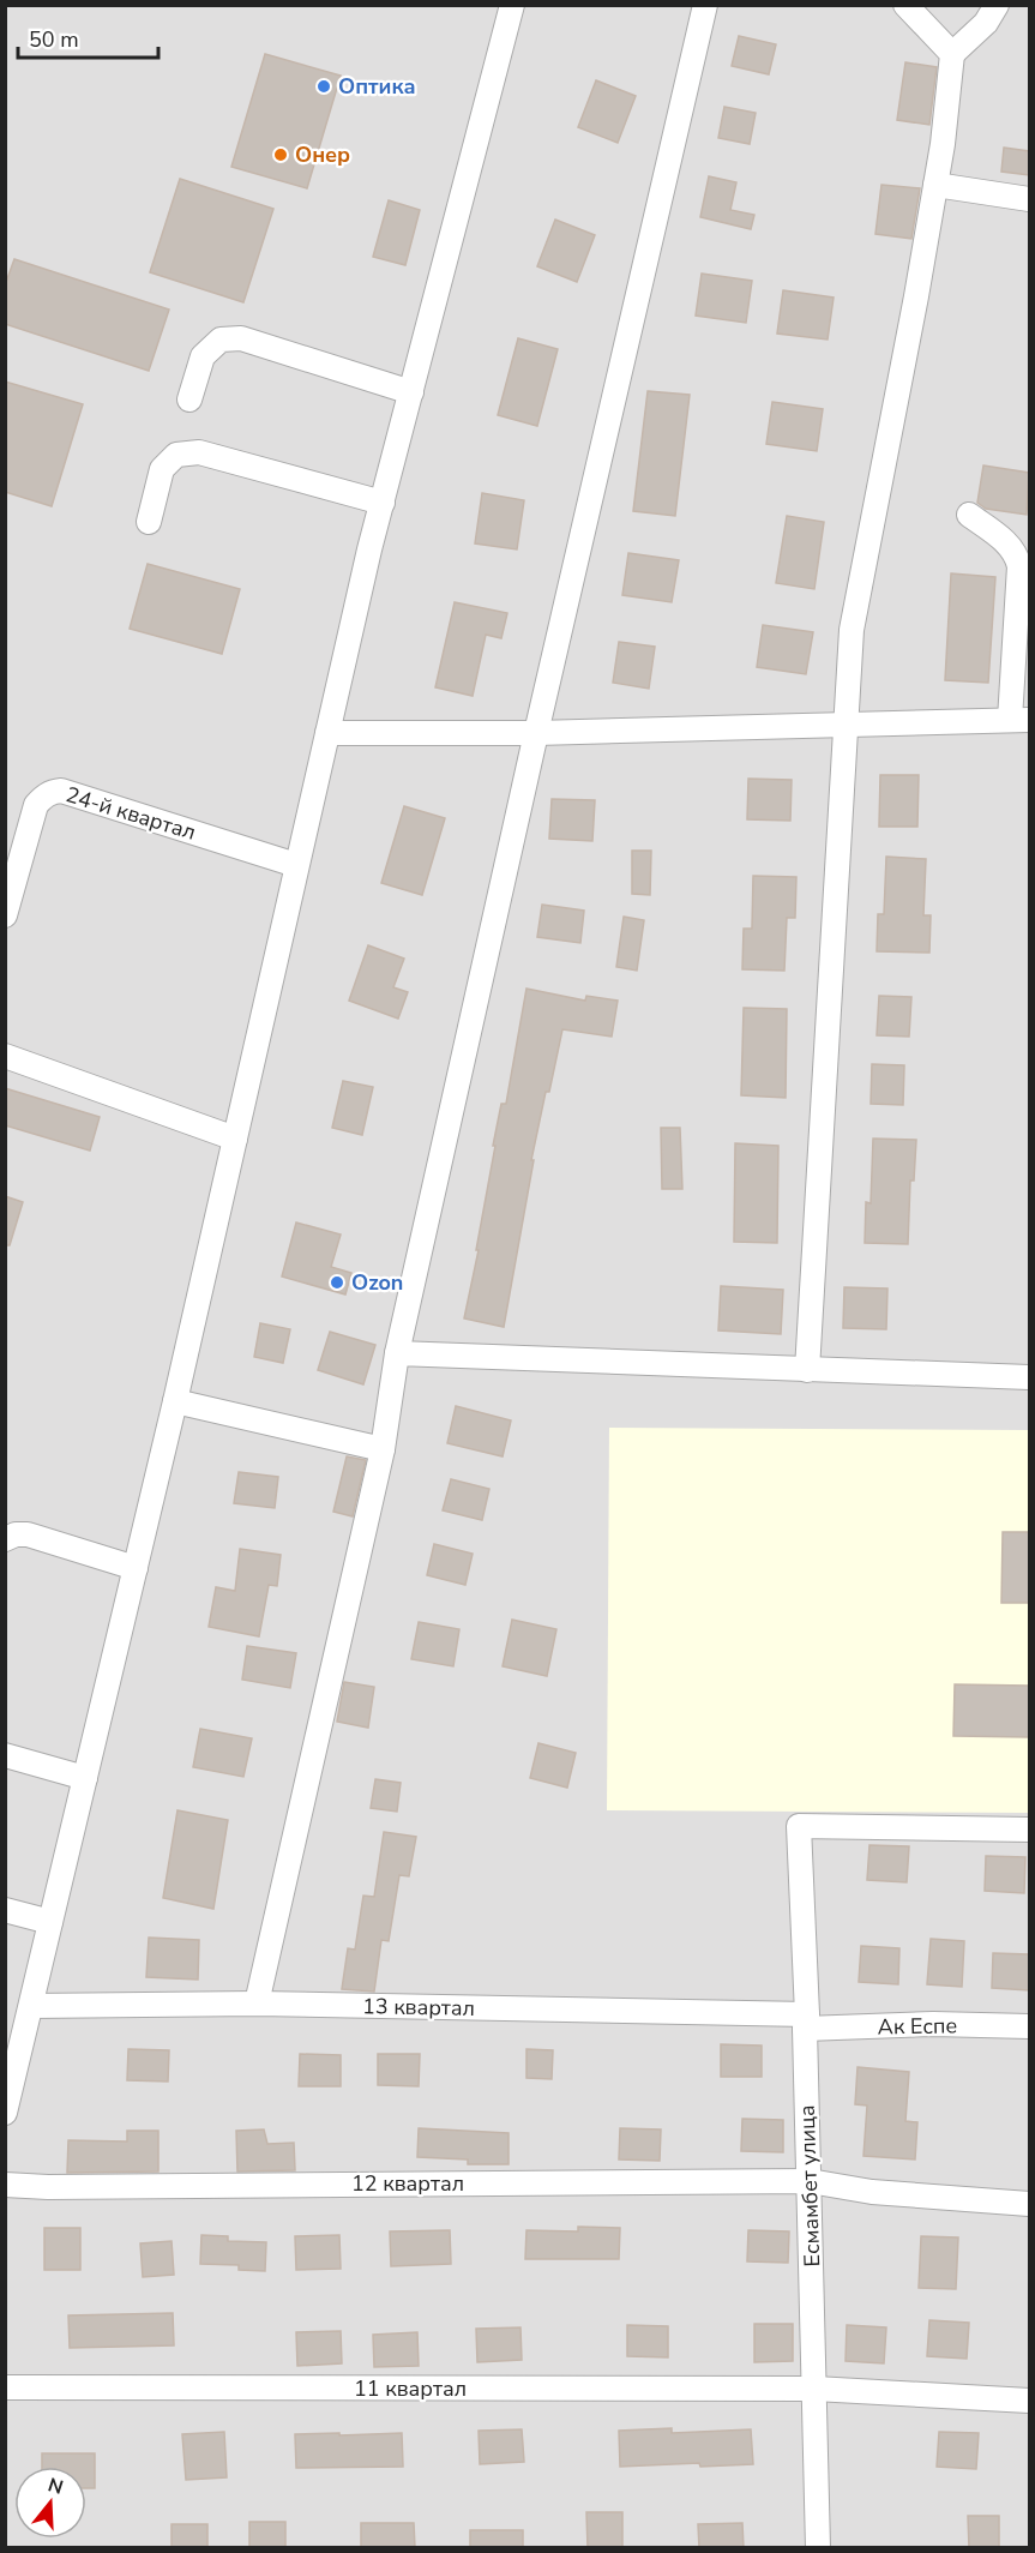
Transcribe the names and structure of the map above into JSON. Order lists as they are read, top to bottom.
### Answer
{
  "streets": {
    "street": [
      "24-й квартал",
      "13 квартал",
      "Ак Еспе",
      "12 квартал",
      "Есмамбет улица",
      "11 квартал"
    ]
  },
  "crossings": [
    ["13 квартал", "Ак Еспе"],
    ["13 квартал", "Есмамбет улица"],
    ["Ак Еспе", "Есмамбет улица"],
    ["12 квартал", "Есмамбет улица"],
    ["Есмамбет улица", "11 квартал"]
  ],
  "places": ["Оптика", "Онер", "Ozon"],
  "scale_bar": "50 m",
  "north": "top"
}
